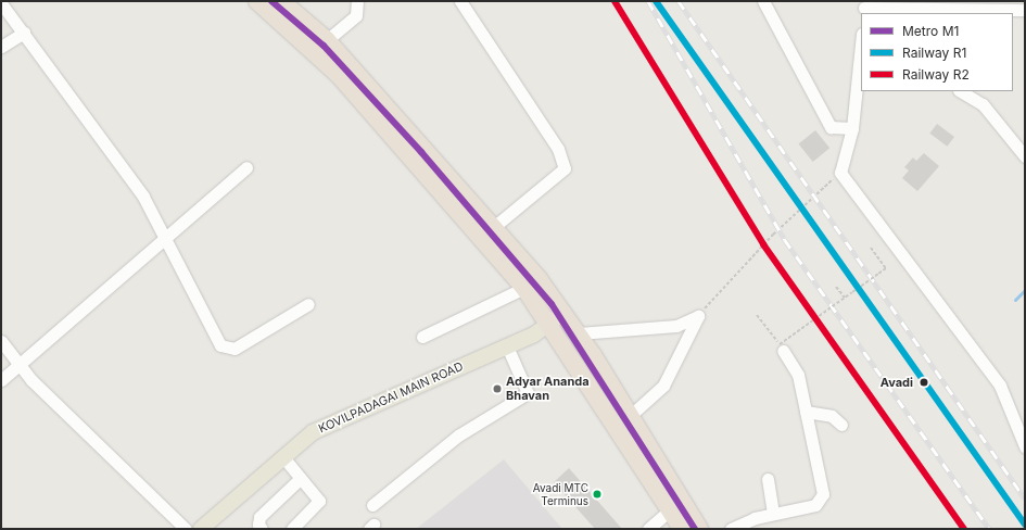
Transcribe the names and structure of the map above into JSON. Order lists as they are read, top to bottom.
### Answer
{
  "streets": {
    "main road": ["KOVILPADAGAI MAIN ROAD"]
  },
  "places": ["Avadi", "Adyar Ananda Bhavan", "Avadi MTC Terminus"],
  "lines": ["metro line M1", "rail line R1", "rail line R2"],
  "legend": ["Metro M1", "Railway R1", "Railway R2"]
}
